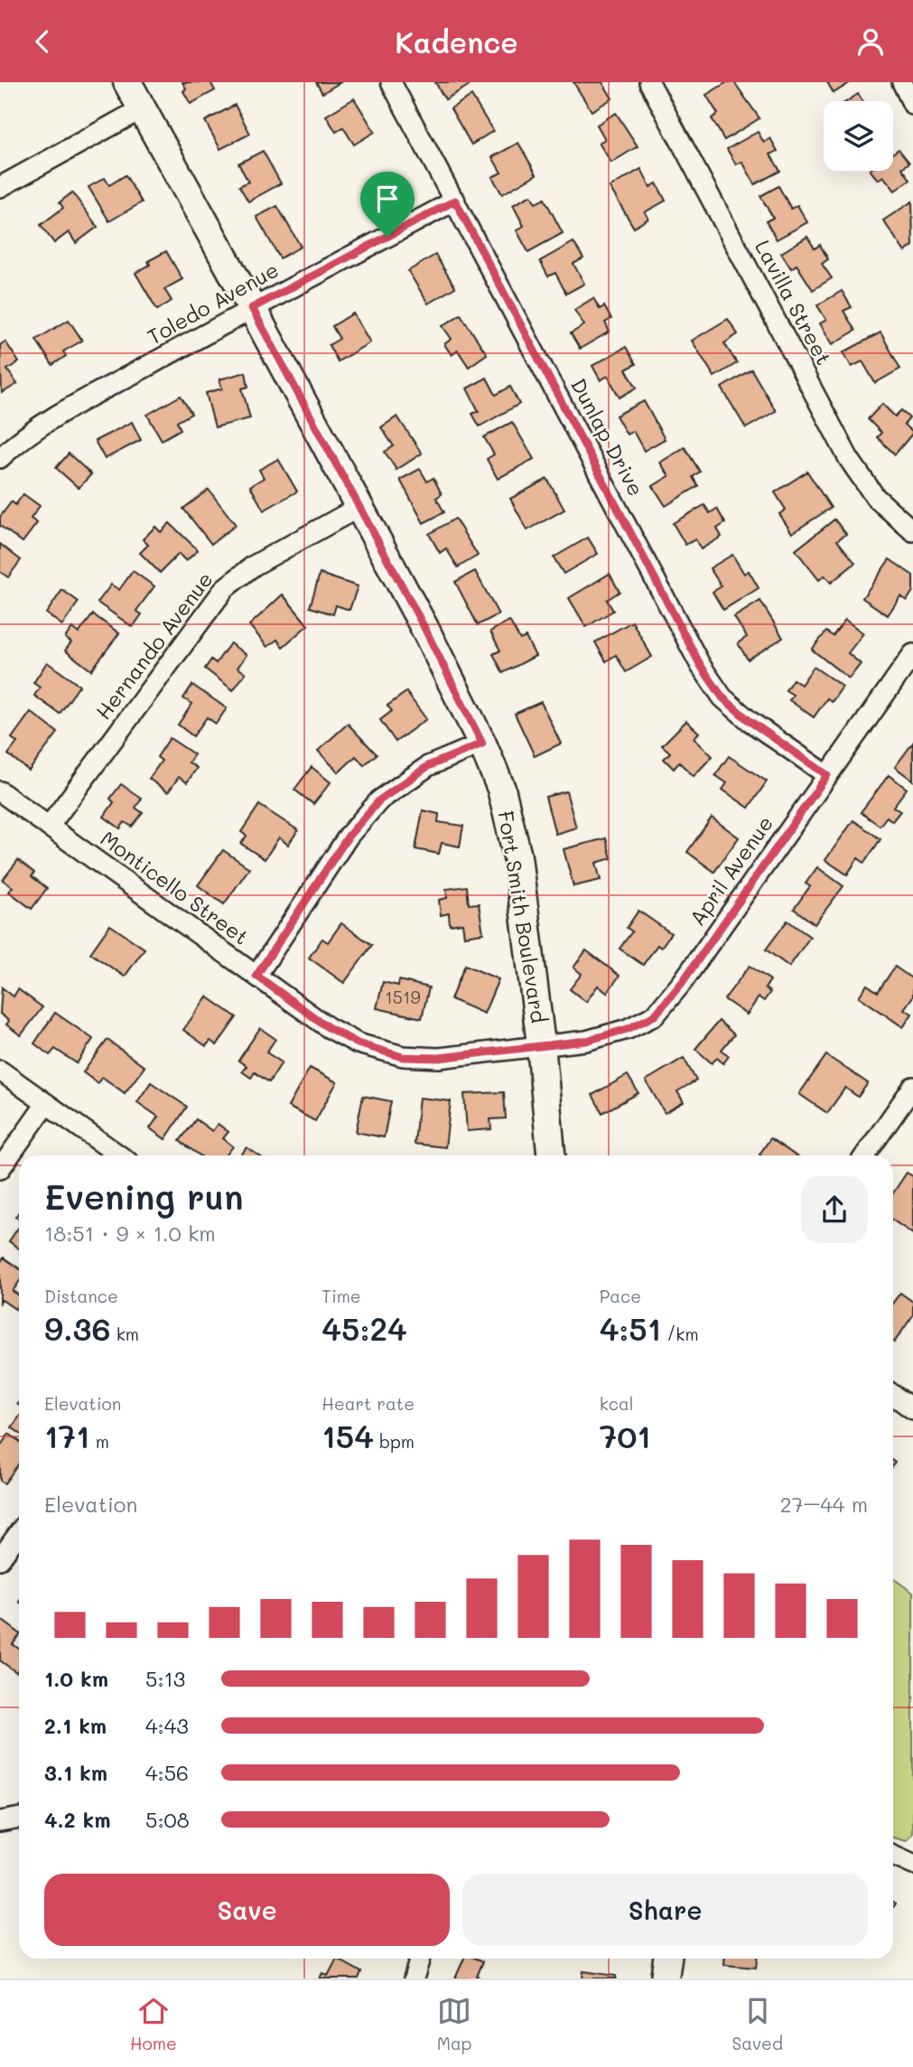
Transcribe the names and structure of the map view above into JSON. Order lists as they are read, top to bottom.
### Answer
{
  "streets": {
    "street": [
      "Lavilla Street",
      "Toledo Avenue",
      "Dunlap Drive",
      "Hernando Avenue",
      "April Avenue",
      "Monticello Street",
      "Fort Smith Boulevard"
    ]
  },
  "crossings": [
    ["Toledo Avenue", "Dunlap Drive"],
    ["Toledo Avenue", "Fort Smith Boulevard"],
    ["Dunlap Drive", "April Avenue"],
    ["Hernando Avenue", "Monticello Street"],
    ["Hernando Avenue", "Fort Smith Boulevard"],
    ["April Avenue", "Monticello Street"],
    ["April Avenue", "Fort Smith Boulevard"],
    ["Monticello Street", "Fort Smith Boulevard"]
  ],
  "house_numbers": ["1519"],
  "page": {
    "header": "Kadence",
    "heading": ["Evening run", "18:51 · 9 × 1.0 km"],
    "stats": [
      ["Distance", "9.36 km"],
      ["Time", "45:24"],
      ["Pace", "4:51 /km"],
      ["Elevation", "171 m"],
      ["Heart rate", "154 bpm"],
      ["kcal", "701"]
    ],
    "chart": ["Elevation", "27–44 m"],
    "list": [
      {
        "name": "1.0 km",
        "note": "5:13"
      },
      {
        "name": "2.1 km",
        "note": "4:43"
      },
      {
        "name": "3.1 km",
        "note": "4:56"
      },
      {
        "name": "4.2 km",
        "note": "5:08"
      }
    ],
    "buttons": ["Save", "Share"],
    "tabs": ["Home", "Map", "Saved"]
  }
}
